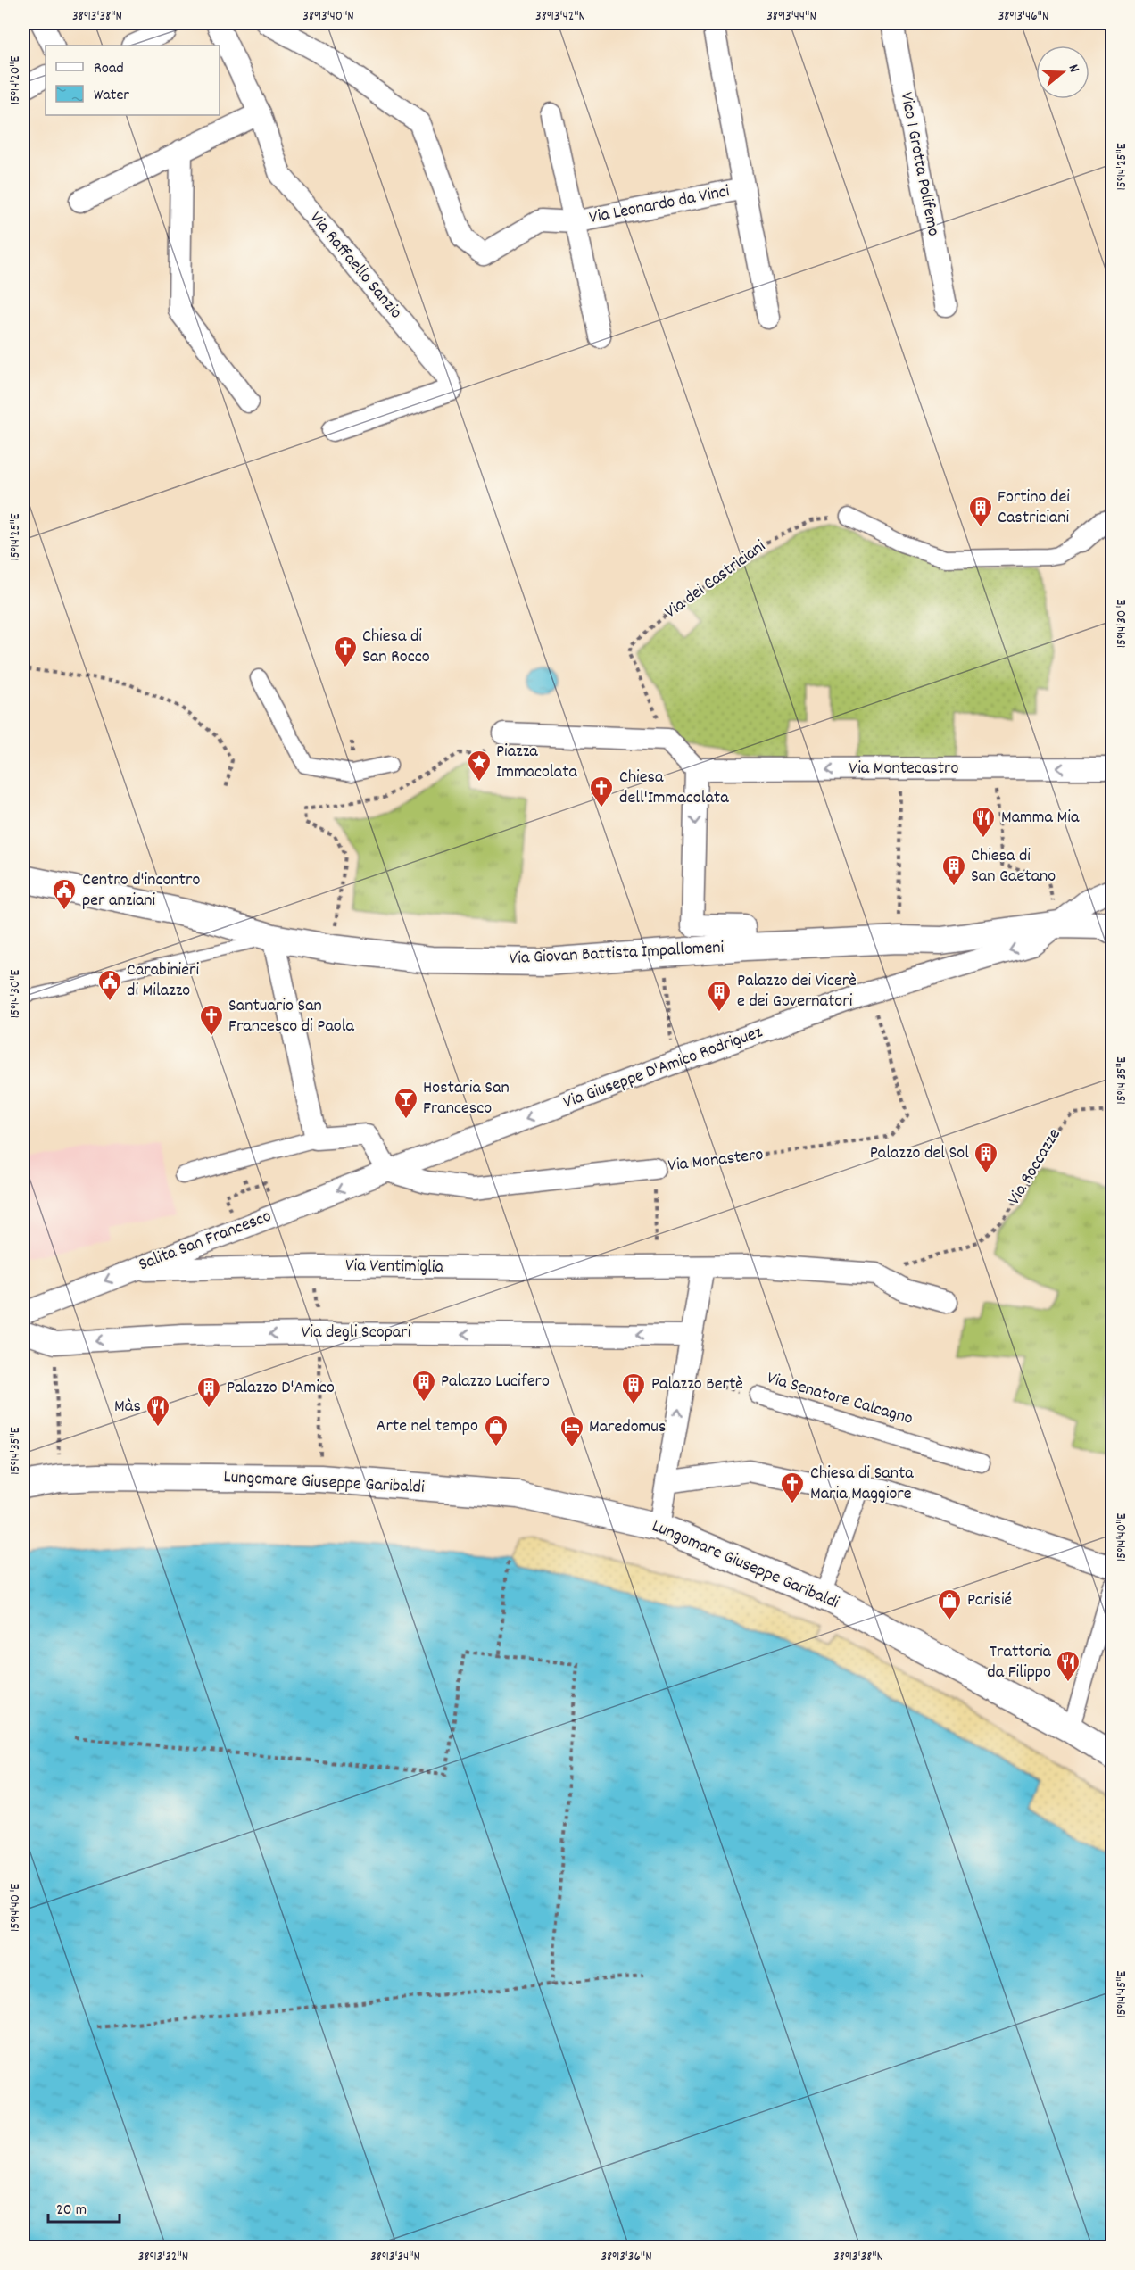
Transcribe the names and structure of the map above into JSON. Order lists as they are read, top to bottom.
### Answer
{
  "streets": {
    "street": [
      "Vico 1 Grotta Polifemo",
      "Via Leonardo da Vinci",
      "Via Raffaello Sanzio",
      "Via Montecastro",
      "Via Giovan Battista Impallomeni",
      "Via Giuseppe D'Amico Rodriguez",
      "Via Monastero",
      "Salita San Francesco",
      "Via Ventimiglia",
      "Via degli Scopari",
      "Via Senatore Calcagno",
      "Lungomare Giuseppe Garibaldi"
    ],
    "path": ["Via dei Castriciani", "Via Roccazze"]
  },
  "crossings": [
    ["Via Giovan Battista Impallomeni", "Via Giuseppe D'Amico Rodriguez"],
    ["Via Giuseppe D'Amico Rodriguez", "Via Monastero"],
    ["Via Giuseppe D'Amico Rodriguez", "Salita San Francesco"],
    ["Via Monastero", "Salita San Francesco"],
    ["Salita San Francesco", "Via Ventimiglia"]
  ],
  "one_way": [
    "Via Montecastro",
    "Via Giuseppe D'Amico Rodriguez",
    "Salita San Francesco",
    "Via degli Scopari"
  ],
  "places": {
    "building": [
      "Fortino dei Castriciani",
      "Chiesa di San Gaetano",
      "Palazzo dei Vicerè e dei Governatori",
      "Palazzo del Sol",
      "Palazzo Lucifero",
      "Palazzo Bertè",
      "Palazzo D'Amico"
    ],
    "church": [
      "Chiesa di San Rocco",
      "Chiesa dell'Immacolata",
      "Santuario San Francesco di Paola",
      "Chiesa di Santa Maria Maggiore"
    ],
    "place": ["Piazza Immacolata"],
    "restaurant": ["Mamma Mia", "Màs", "Trattoria da Filippo"],
    "public building": ["Centro d'incontro per anziani", "Carabinieri di Milazzo"],
    "bar": ["Hostaria San Francesco"],
    "shop": ["Arte nel tempo", "Parisié"],
    "hotel": ["Maredomus"]
  },
  "legend": ["Road", "Water"],
  "scale_bar": "20 m",
  "north": "right",
  "coordinates": [
    "38°13'38\"N",
    "38°13'40\"N",
    "38°13'42\"N",
    "38°13'44\"N",
    "38°13'46\"N",
    "15°14'20\"E",
    "15°14'25\"E",
    "15°14'30\"E",
    "15°14'35\"E",
    "15°14'40\"E",
    "15°14'45\"E",
    "38°13'32\"N",
    "38°13'34\"N",
    "38°13'36\"N"
  ]
}
